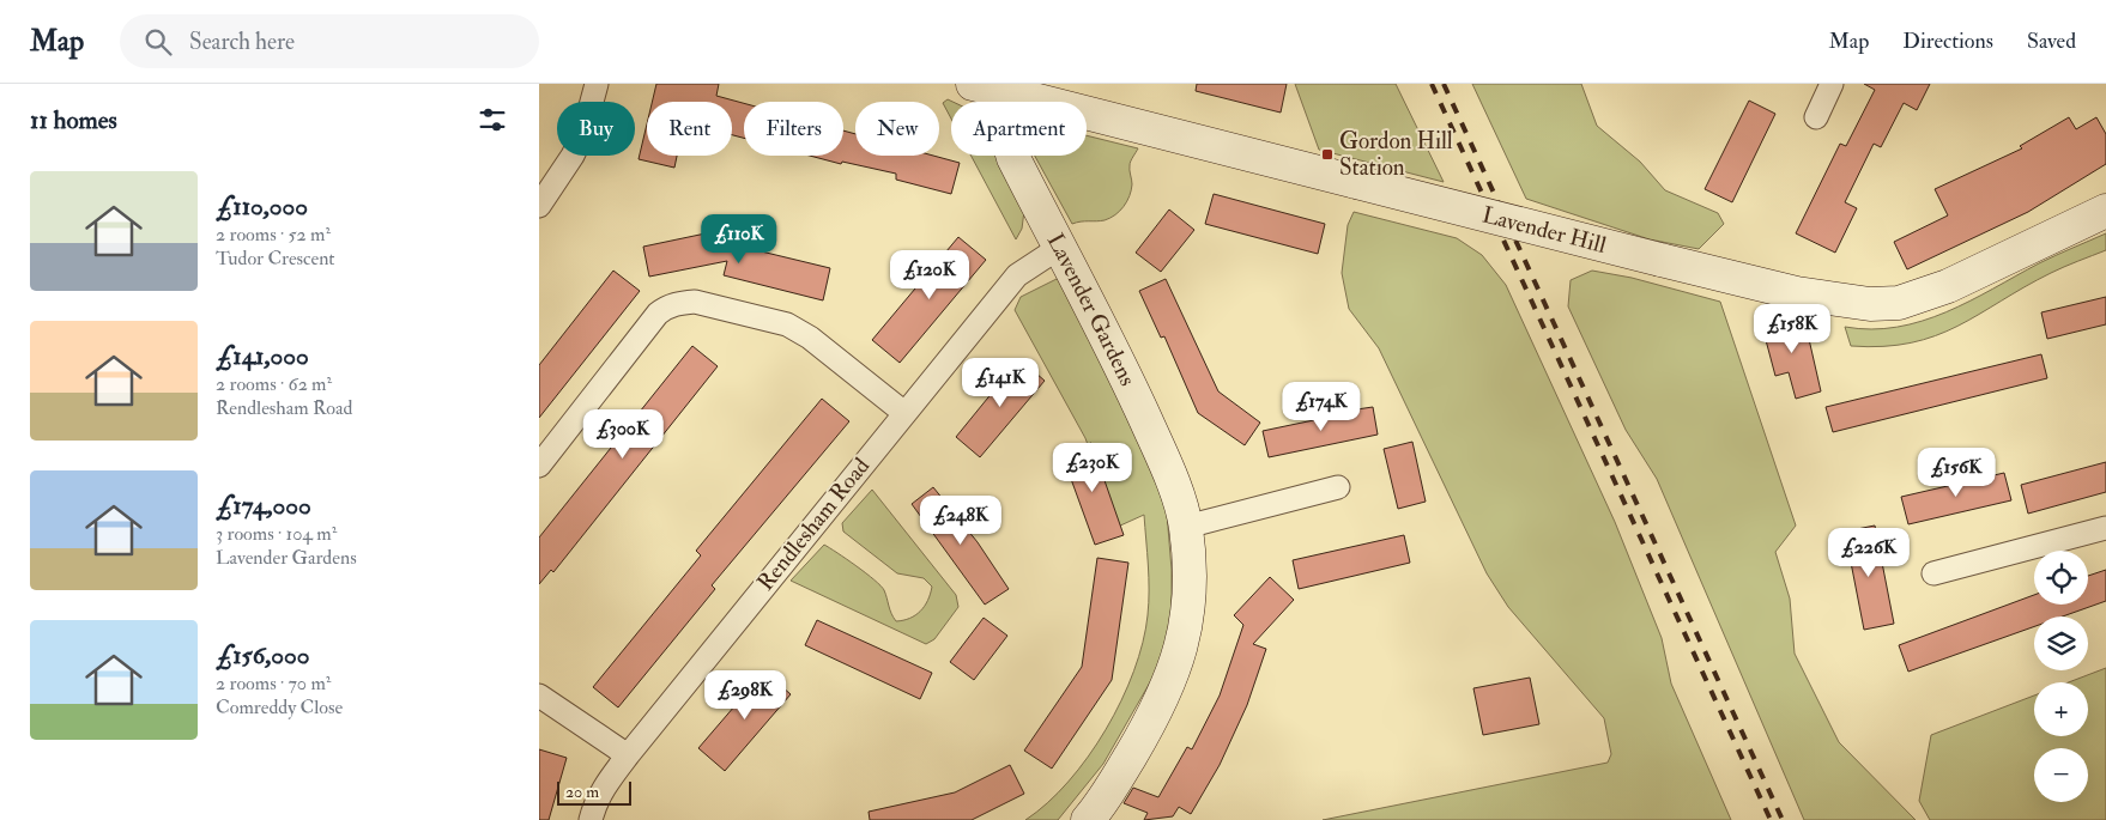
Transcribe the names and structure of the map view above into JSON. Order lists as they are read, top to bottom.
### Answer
{
  "streets": {
    "street": ["Lavender Hill", "Lavender Gardens", "Rendlesham Road"]
  },
  "crossings": [
    ["Lavender Hill", "Lavender Gardens"],
    ["Lavender Gardens", "Rendlesham Road"]
  ],
  "places": {
    "transit": ["Gordon Hill Station"]
  },
  "scale_bar": "20 m",
  "page": {
    "header": "Map",
    "search": "Search here",
    "nav": ["Map", "Directions", "Saved"],
    "heading": "11 homes",
    "chip": [
      "Buy",
      "Rent",
      "Filters",
      "New",
      "Apartment"
    ],
    "list": [
      {
        "name": "£110,000",
        "note": "2 rooms · 52 m² · Tudor Crescent"
      },
      {
        "name": "£141,000",
        "note": "2 rooms · 62 m² · Rendlesham Road"
      },
      {
        "name": "£174,000",
        "note": "3 rooms · 104 m² · Lavender Gardens"
      },
      {
        "name": "£156,000",
        "note": "2 rooms · 70 m² · Comreddy Close"
      }
    ],
    "price": [
      "£110K",
      "£120K",
      "£158K",
      "£141K",
      "£174K",
      "£300K",
      "£230K",
      "£156K",
      "£248K",
      "£226K",
      "£298K"
    ],
    "map_buttons": ["+", "−"],
    "scale": "20 m"
  }
}
